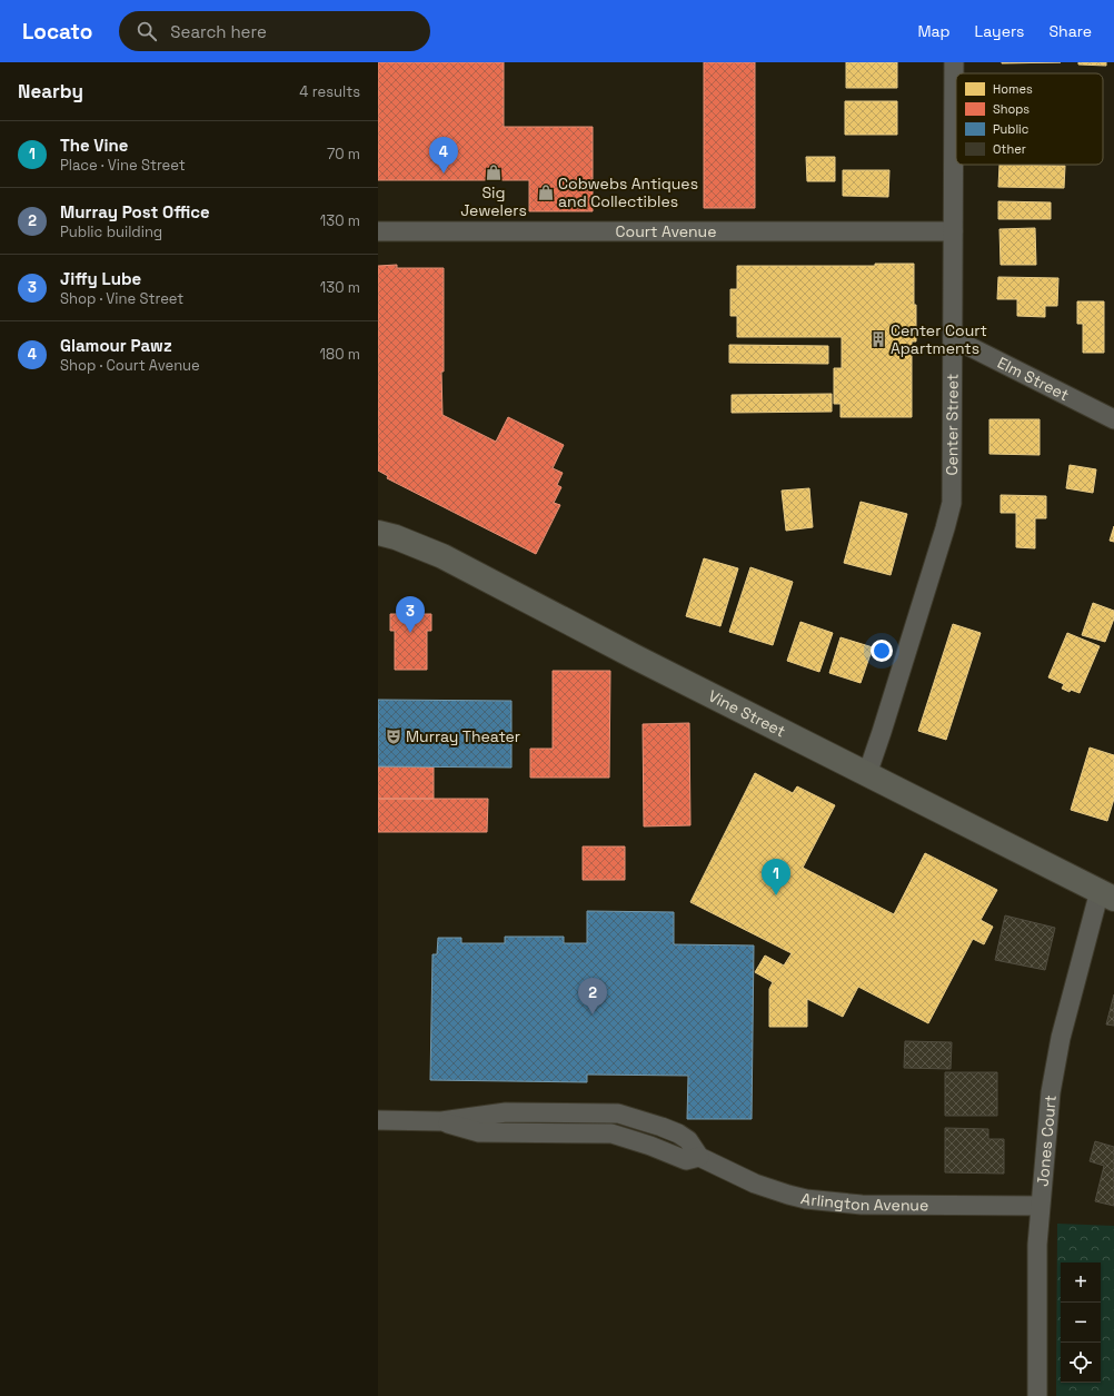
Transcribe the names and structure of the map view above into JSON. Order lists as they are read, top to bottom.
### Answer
{
  "streets": {
    "street": [
      "Court Avenue",
      "Elm Street",
      "Center Street",
      "Vine Street",
      "Jones Court",
      "Arlington Avenue"
    ]
  },
  "crossings": [
    ["Court Avenue", "Center Street"],
    ["Elm Street", "Center Street"],
    ["Center Street", "Vine Street"],
    ["Vine Street", "Jones Court"],
    ["Jones Court", "Arlington Avenue"]
  ],
  "places": {
    "shop": ["Sig Jewelers", "Cobwebs Antiques and Collectibles"],
    "building": ["Center Court Apartments"],
    "theatre": ["Murray Theater"]
  },
  "legend": [
    "Homes",
    "Shops",
    "Public",
    "Other"
  ],
  "page": {
    "header": "Locato",
    "search": "Search here",
    "nav": ["Map", "Layers", "Share"],
    "heading": ["Nearby", "4 results"],
    "list": [
      {
        "mark": "1",
        "name": "The Vine",
        "note": "Place · Vine Street",
        "value": "70 m"
      },
      {
        "mark": "2",
        "name": "Murray Post Office",
        "note": "Public building",
        "value": "130 m"
      },
      {
        "mark": "3",
        "name": "Jiffy Lube",
        "note": "Shop · Vine Street",
        "value": "130 m"
      },
      {
        "mark": "4",
        "name": "Glamour Pawz",
        "note": "Shop · Court Avenue",
        "value": "180 m"
      }
    ],
    "pins": [
      "4",
      "3",
      "1",
      "2"
    ],
    "map_buttons": ["+", "−"]
  }
}
